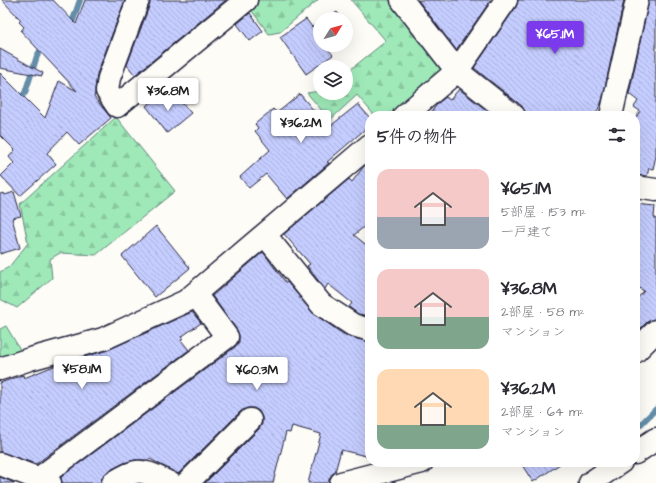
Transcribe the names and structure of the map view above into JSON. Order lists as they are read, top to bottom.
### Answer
{
  "north": "top right",
  "page": {
    "price": [
      "¥65.1M",
      "¥36.8M",
      "¥36.2M",
      "¥58.1M",
      "¥60.3M"
    ],
    "heading": "5件の物件",
    "list": [
      {
        "name": "¥65.1M",
        "note": "5部屋 · 153 m² · 一戸建て"
      },
      {
        "name": "¥36.8M",
        "note": "2部屋 · 58 m² · マンション"
      },
      {
        "name": "¥36.2M",
        "note": "2部屋 · 64 m² · マンション"
      }
    ]
  }
}
